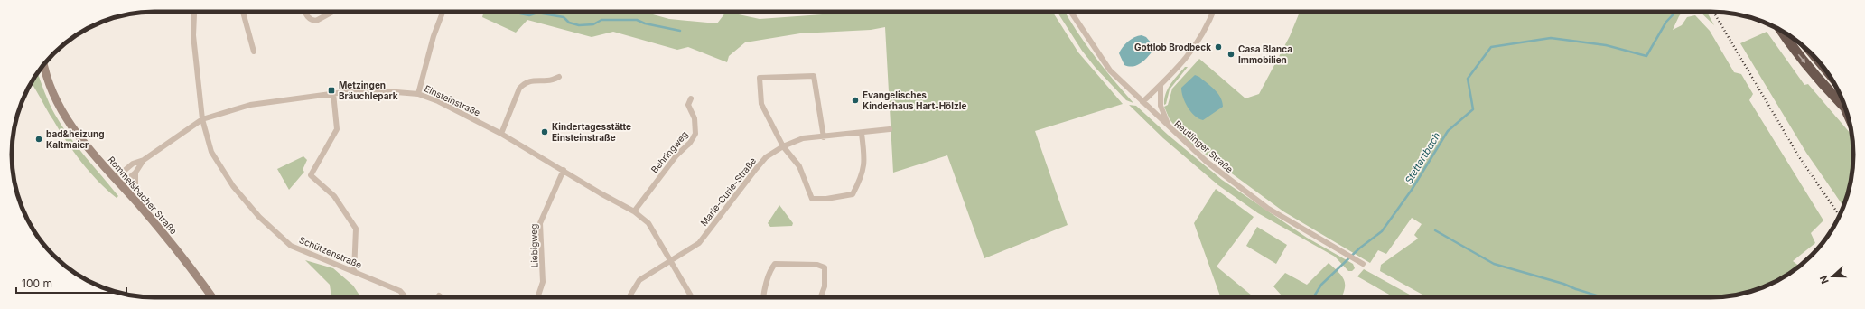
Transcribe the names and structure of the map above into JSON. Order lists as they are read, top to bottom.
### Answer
{
  "streets": {
    "main road": ["Rommelsbacher Straße"],
    "street": [
      "Einsteinstraße",
      "Reutlinger Straße",
      "Behringweg",
      "Marie-Curie-Straße",
      "Liebigweg",
      "Schützenstraße"
    ]
  },
  "crossings": [
    ["Einsteinstraße", "Behringweg"],
    ["Einsteinstraße", "Marie-Curie-Straße"],
    ["Einsteinstraße", "Rommelsbacher Straße"],
    ["Einsteinstraße", "Liebigweg"],
    ["Einsteinstraße", "Schützenstraße"]
  ],
  "water": ["Stettertbach"],
  "places": {
    "other": [
      "Gottlob Brodbeck",
      "Casa Blanca Immobilien",
      "Evangelisches Kinderhaus Hart-Hölzle",
      "Kindertagesstätte Einsteinstraße",
      "bad&heizung Kaltmaier"
    ],
    "transit": ["Metzingen Bräuchlepark"]
  },
  "scale_bar": "100 m",
  "north": "left"
}
